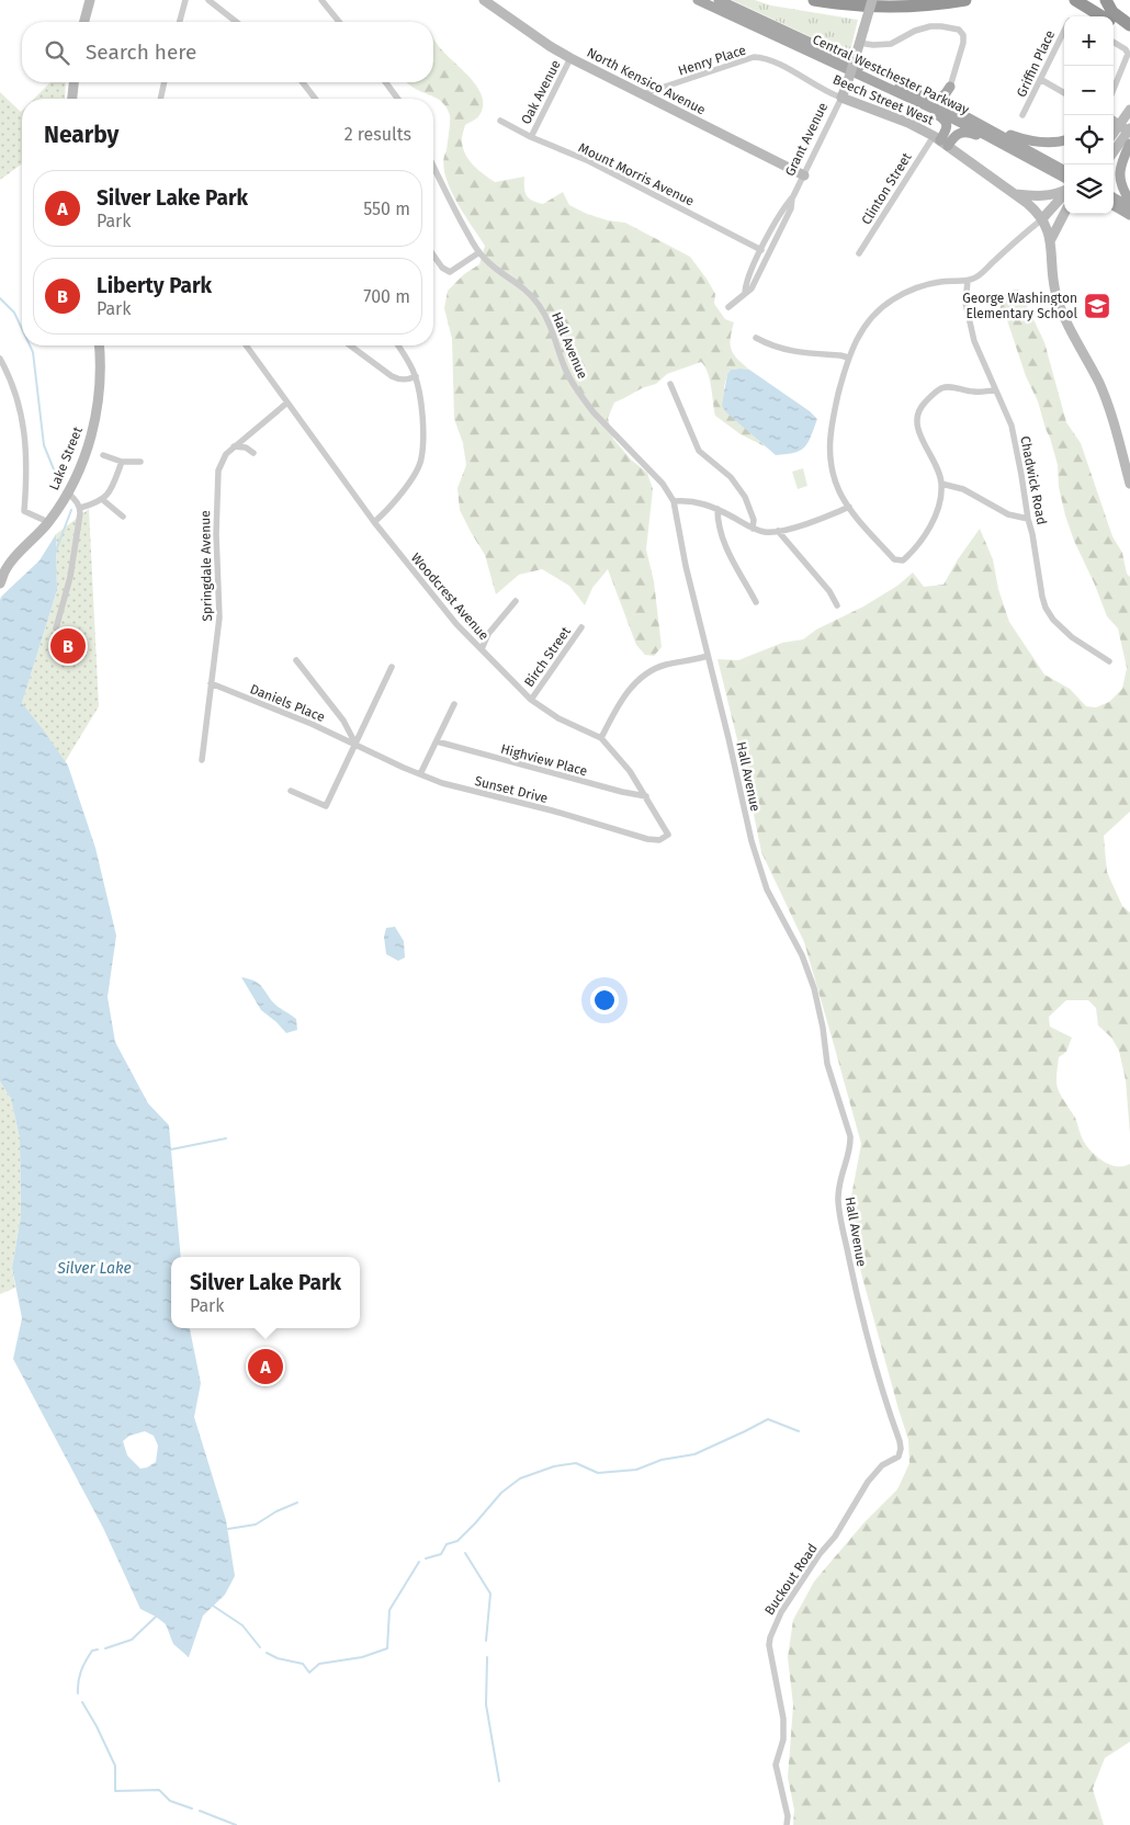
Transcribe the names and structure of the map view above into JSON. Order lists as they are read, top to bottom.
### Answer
{
  "streets": {
    "main road": ["Central Westchester Parkway"],
    "street": [
      "Henry Place",
      "Griffin Place",
      "North Kensico Avenue",
      "Oak Avenue",
      "Beech Street West",
      "Grant Avenue",
      "Mount Morris Avenue",
      "Clinton Street",
      "Hall Avenue",
      "Lake Street",
      "Chadwick Road",
      "Springdale Avenue",
      "Woodcrest Avenue",
      "Birch Street",
      "Daniels Place",
      "Highview Place",
      "Sunset Drive",
      "Buckout Road"
    ]
  },
  "crossings": [
    ["Henry Place", "North Kensico Avenue"],
    ["Henry Place", "Beech Street West"],
    ["North Kensico Avenue", "Oak Avenue"],
    ["North Kensico Avenue", "Grant Avenue"],
    ["Oak Avenue", "Mount Morris Avenue"],
    ["Beech Street West", "Grant Avenue"],
    ["Beech Street West", "Clinton Street"],
    ["Grant Avenue", "Mount Morris Avenue"],
    ["Hall Avenue", "Buckout Road"],
    ["Springdale Avenue", "Woodcrest Avenue"],
    ["Springdale Avenue", "Daniels Place"],
    ["Woodcrest Avenue", "Birch Street"],
    ["Woodcrest Avenue", "Highview Place"],
    ["Woodcrest Avenue", "Sunset Drive"],
    ["Daniels Place", "Sunset Drive"]
  ],
  "water": ["Silver Lake"],
  "places": {
    "school or university": ["George Washington Elementary School"]
  },
  "page": {
    "map_buttons": ["+", "−"],
    "search": "Search here",
    "heading": ["Nearby", "2 results"],
    "list": [
      {
        "mark": "A",
        "name": "Silver Lake Park",
        "note": "Park",
        "value": "550 m"
      },
      {
        "mark": "B",
        "name": "Liberty Park",
        "note": "Park",
        "value": "700 m"
      }
    ],
    "pins": ["B", "A"],
    "popup": ["Silver Lake Park", "Park"]
  }
}
